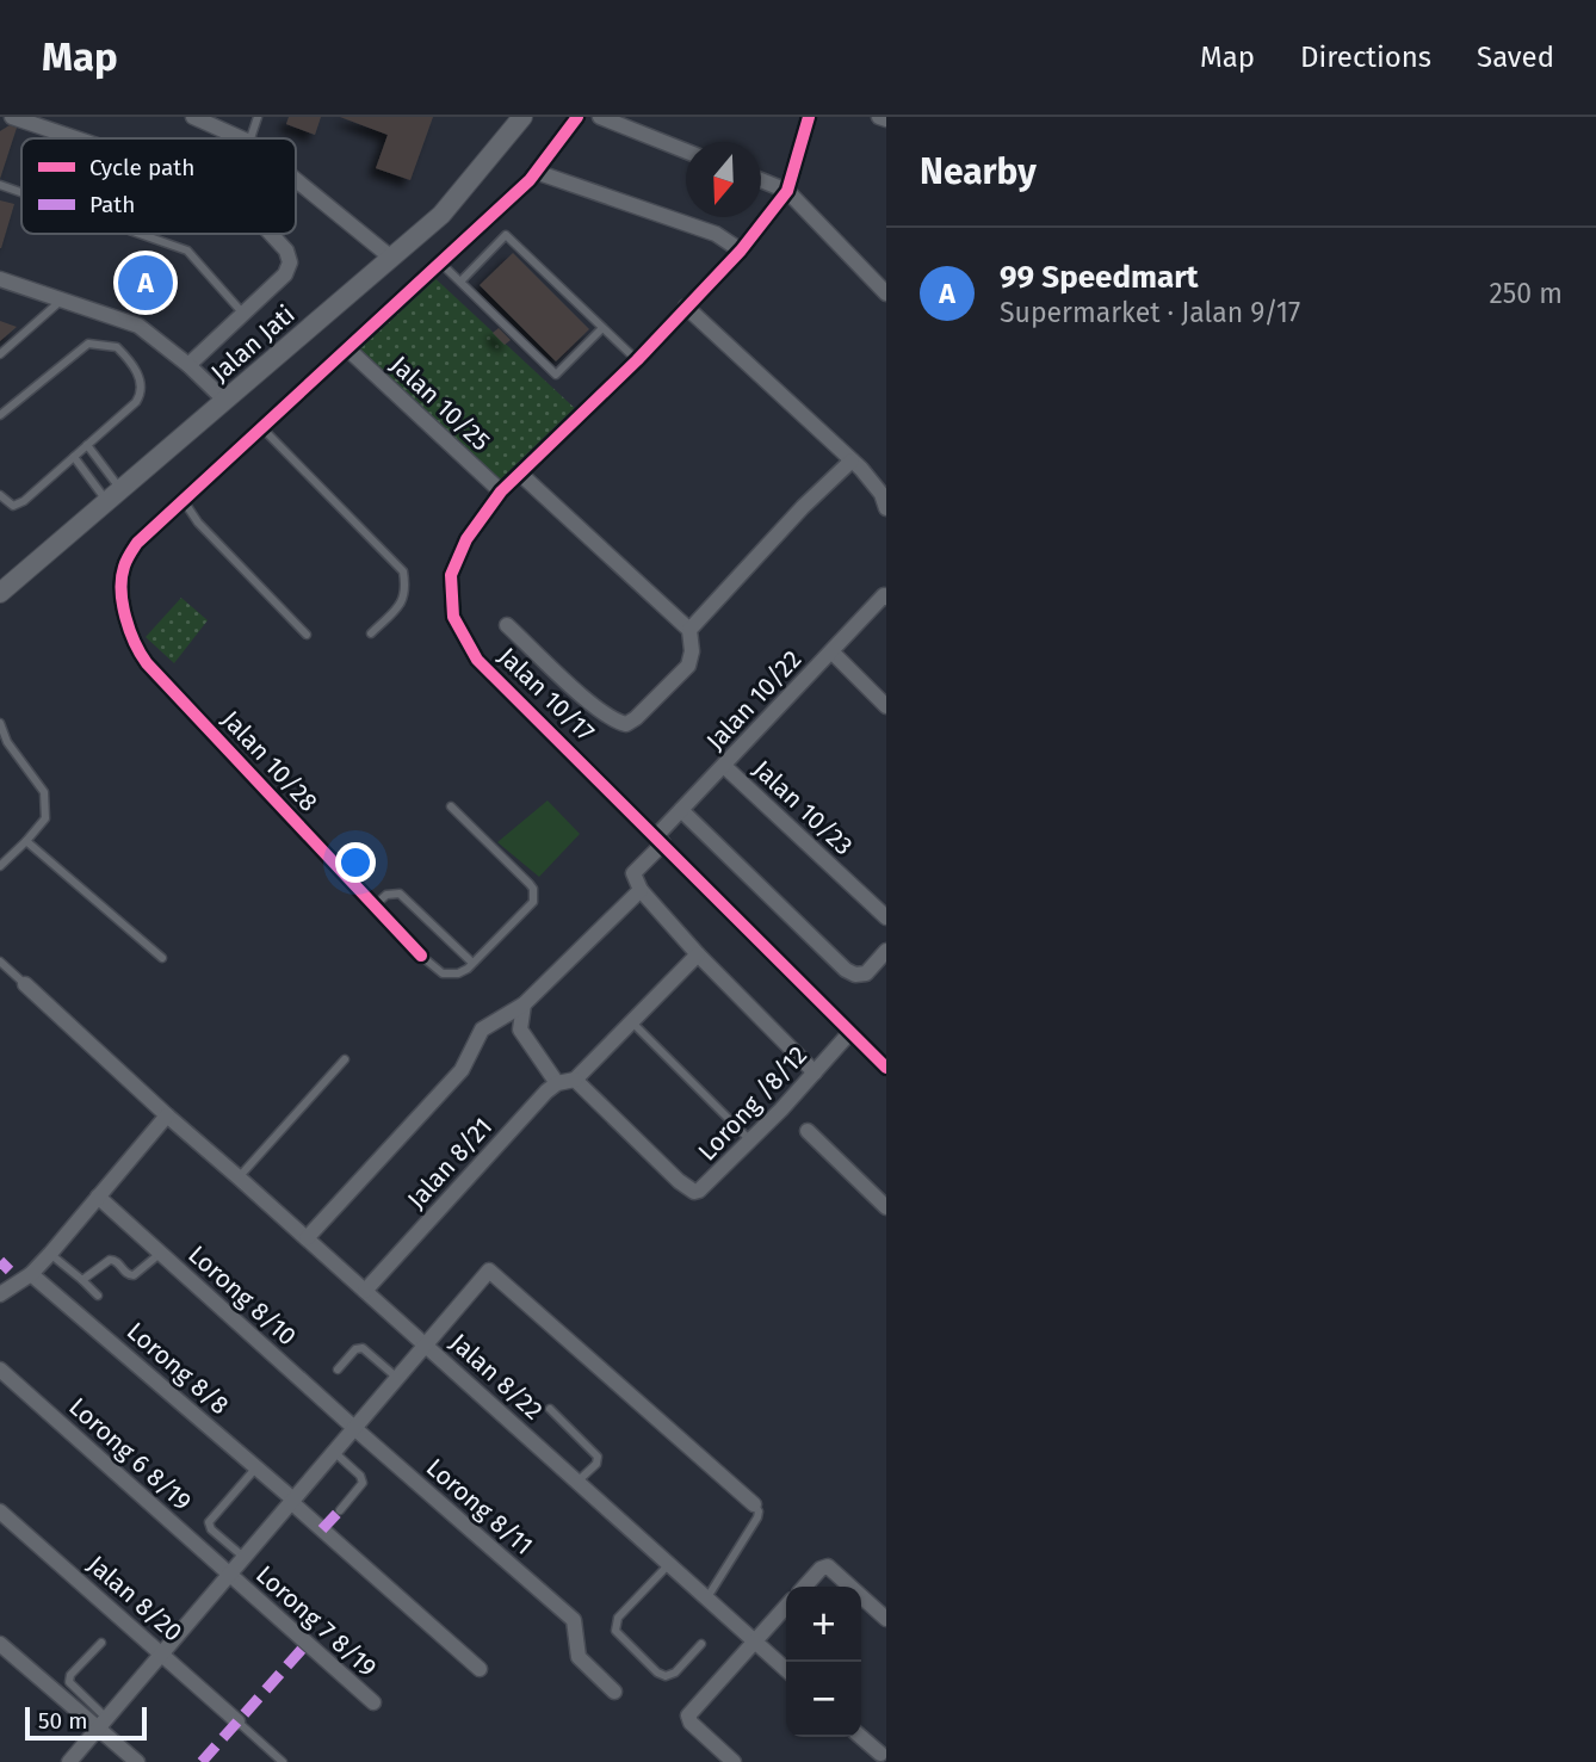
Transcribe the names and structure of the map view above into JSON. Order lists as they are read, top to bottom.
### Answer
{
  "streets": {
    "street": [
      "Jalan Jati",
      "Jalan 10/25",
      "Jalan 10/17",
      "Jalan 10/22",
      "Jalan 10/28",
      "Jalan 10/23",
      "Lorong /8/12",
      "Jalan 8/21",
      "Lorong 8/10",
      "Lorong 8/8",
      "Jalan 8/22",
      "Lorong 6 8/19",
      "Lorong 8/11",
      "Jalan 8/20",
      "Lorong 7 8/19"
    ]
  },
  "crossings": [
    ["Jalan 10/25", "Jalan 10/17"],
    ["Jalan 10/17", "Jalan 10/22"],
    ["Jalan 10/17", "Lorong /8/12"],
    ["Jalan 10/22", "Jalan 10/23"],
    ["Jalan 8/21", "Jalan 8/22"],
    ["Lorong 8/10", "Lorong 8/11"],
    ["Lorong 6 8/19", "Lorong 7 8/19"]
  ],
  "legend": ["Cycle path", "Path"],
  "scale_bar": "50 m",
  "north": "bottom",
  "page": {
    "header": "Map",
    "nav": ["Map", "Directions", "Saved"],
    "heading": "Nearby",
    "list": [
      {
        "mark": "A",
        "name": "99 Speedmart",
        "note": "Supermarket · Jalan 9/17",
        "value": "250 m"
      }
    ],
    "pins": "A",
    "map_buttons": ["+", "−"],
    "scale": "50 m"
  }
}
